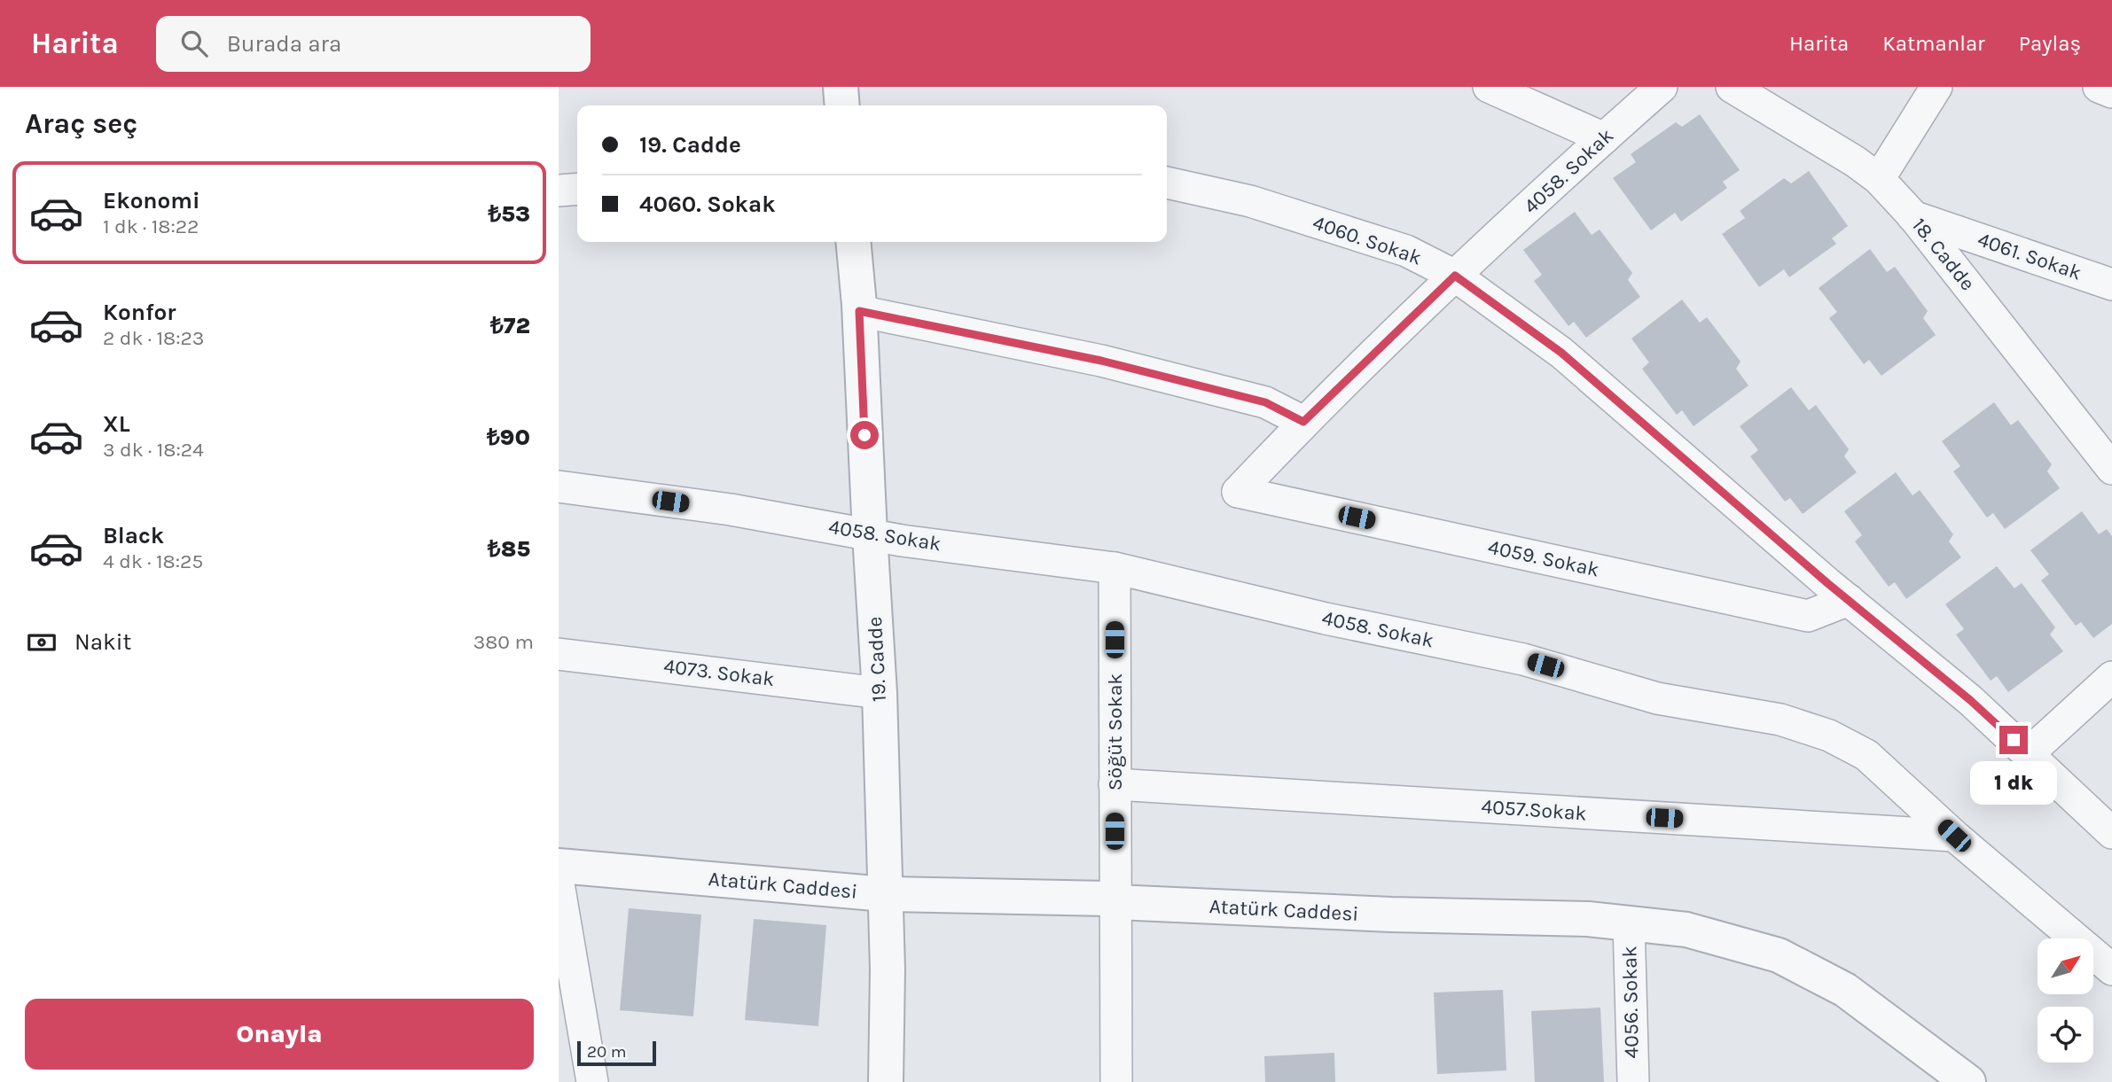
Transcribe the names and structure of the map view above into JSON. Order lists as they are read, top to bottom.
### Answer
{
  "streets": {
    "street": [
      "4058. Sokak",
      "4060. Sokak",
      "18. Cadde",
      "4061. Sokak",
      "4059. Sokak",
      "19. Cadde",
      "4073. Sokak",
      "Söğüt Sokak",
      "4057.Sokak",
      "Atatürk Caddesi",
      "4056. Sokak"
    ]
  },
  "crossings": [
    ["4058. Sokak", "4060. Sokak"],
    ["4058. Sokak", "4059. Sokak"],
    ["4058. Sokak", "19. Cadde"],
    ["4058. Sokak", "Söğüt Sokak"],
    ["4058. Sokak", "4057.Sokak"],
    ["4060. Sokak", "4059. Sokak"],
    ["18. Cadde", "4061. Sokak"],
    ["19. Cadde", "4073. Sokak"],
    ["19. Cadde", "Atatürk Caddesi"],
    ["Söğüt Sokak", "4057.Sokak"],
    ["Söğüt Sokak", "Atatürk Caddesi"],
    ["Atatürk Caddesi", "4056. Sokak"]
  ],
  "scale_bar": "20 m",
  "north": "top right",
  "page": {
    "header": "Harita",
    "search": "Burada ara",
    "nav": ["Harita", "Katmanlar", "Paylaş"],
    "heading": "Araç seç",
    "banner": ["19. Cadde", "4060. Sokak"],
    "list": [
      {
        "name": "Ekonomi",
        "note": "1 dk · 18:22",
        "value": "₺53"
      },
      {
        "name": "Konfor",
        "note": "2 dk · 18:23",
        "value": "₺72"
      },
      {
        "name": "XL",
        "note": "3 dk · 18:24",
        "value": "₺90"
      },
      {
        "name": "Black",
        "note": "4 dk · 18:25",
        "value": "₺85"
      }
    ],
    "pay": ["Nakit", "380 m"],
    "bubble": "1 dk",
    "buttons": "Onayla",
    "scale": "20 m"
  }
}
